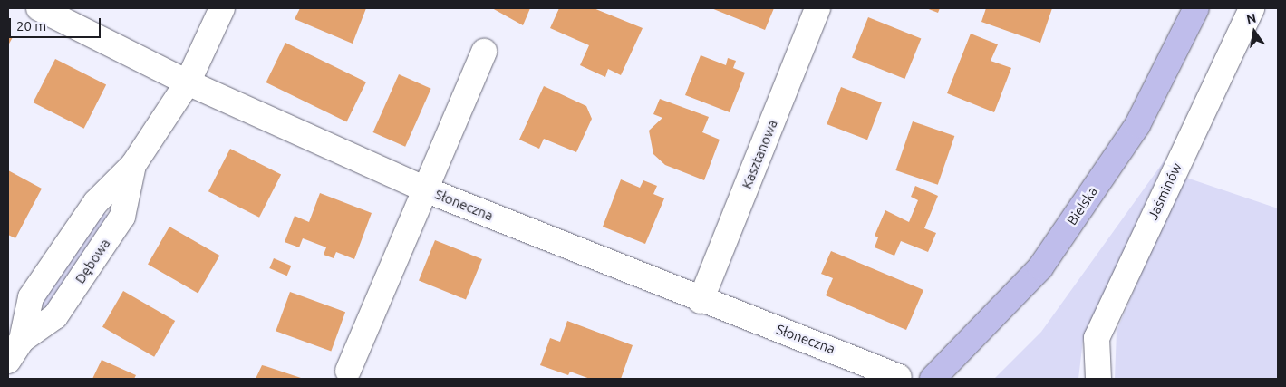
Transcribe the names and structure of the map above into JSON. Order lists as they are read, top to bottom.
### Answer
{
  "streets": {
    "main road": ["Bielska"],
    "street": ["Kasztanowa", "Jaśminów", "Słoneczna"]
  },
  "crossings": [
    ["Kasztanowa", "Słoneczna"]
  ],
  "scale_bar": "20 m",
  "north": "top"
}
